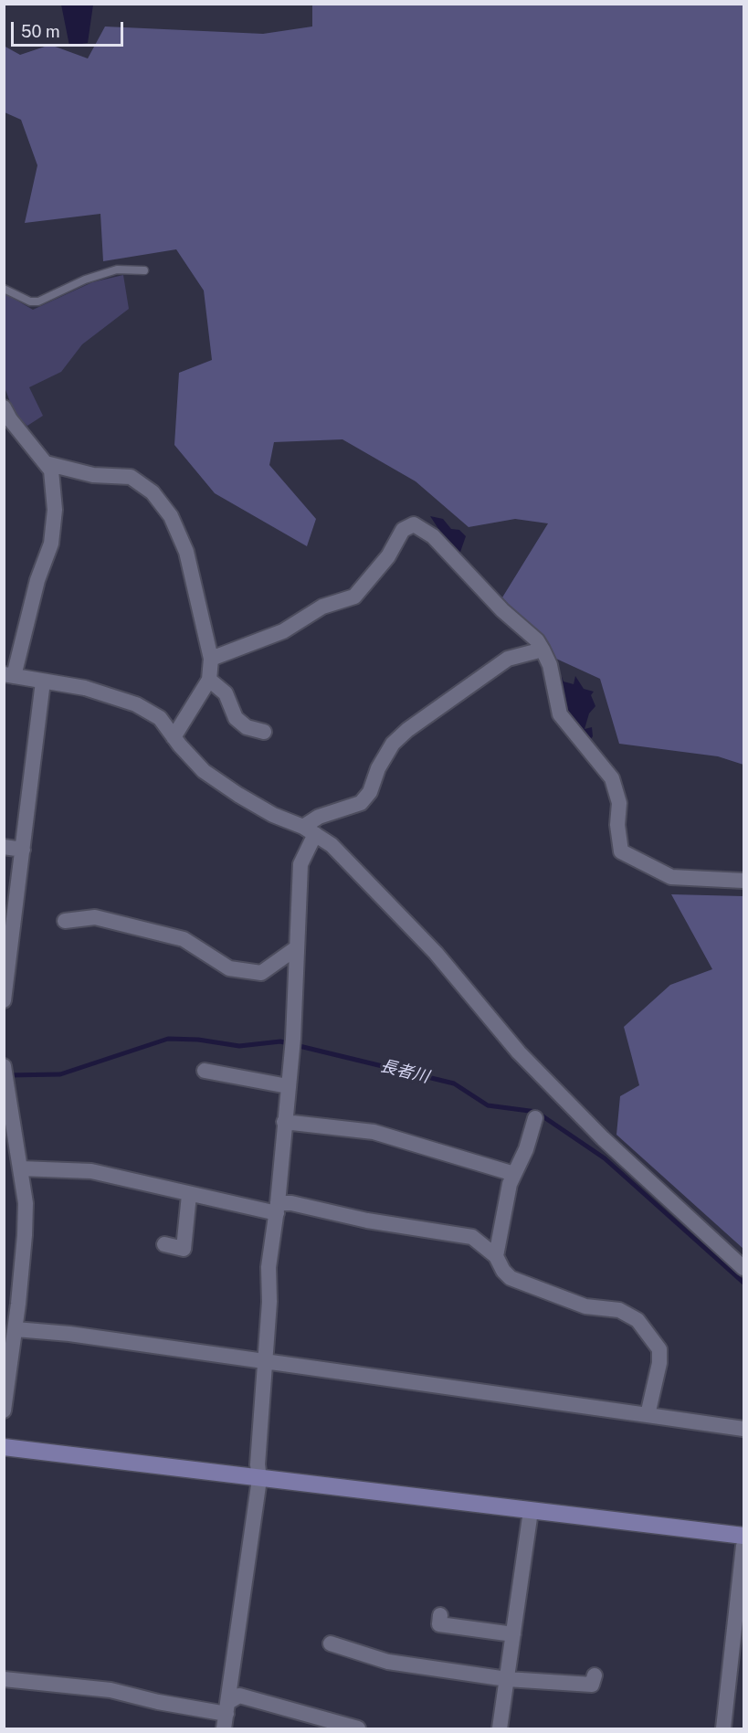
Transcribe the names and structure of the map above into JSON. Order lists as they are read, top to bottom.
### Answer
{
  "water": ["長者川"],
  "scale_bar": "50 m"
}
